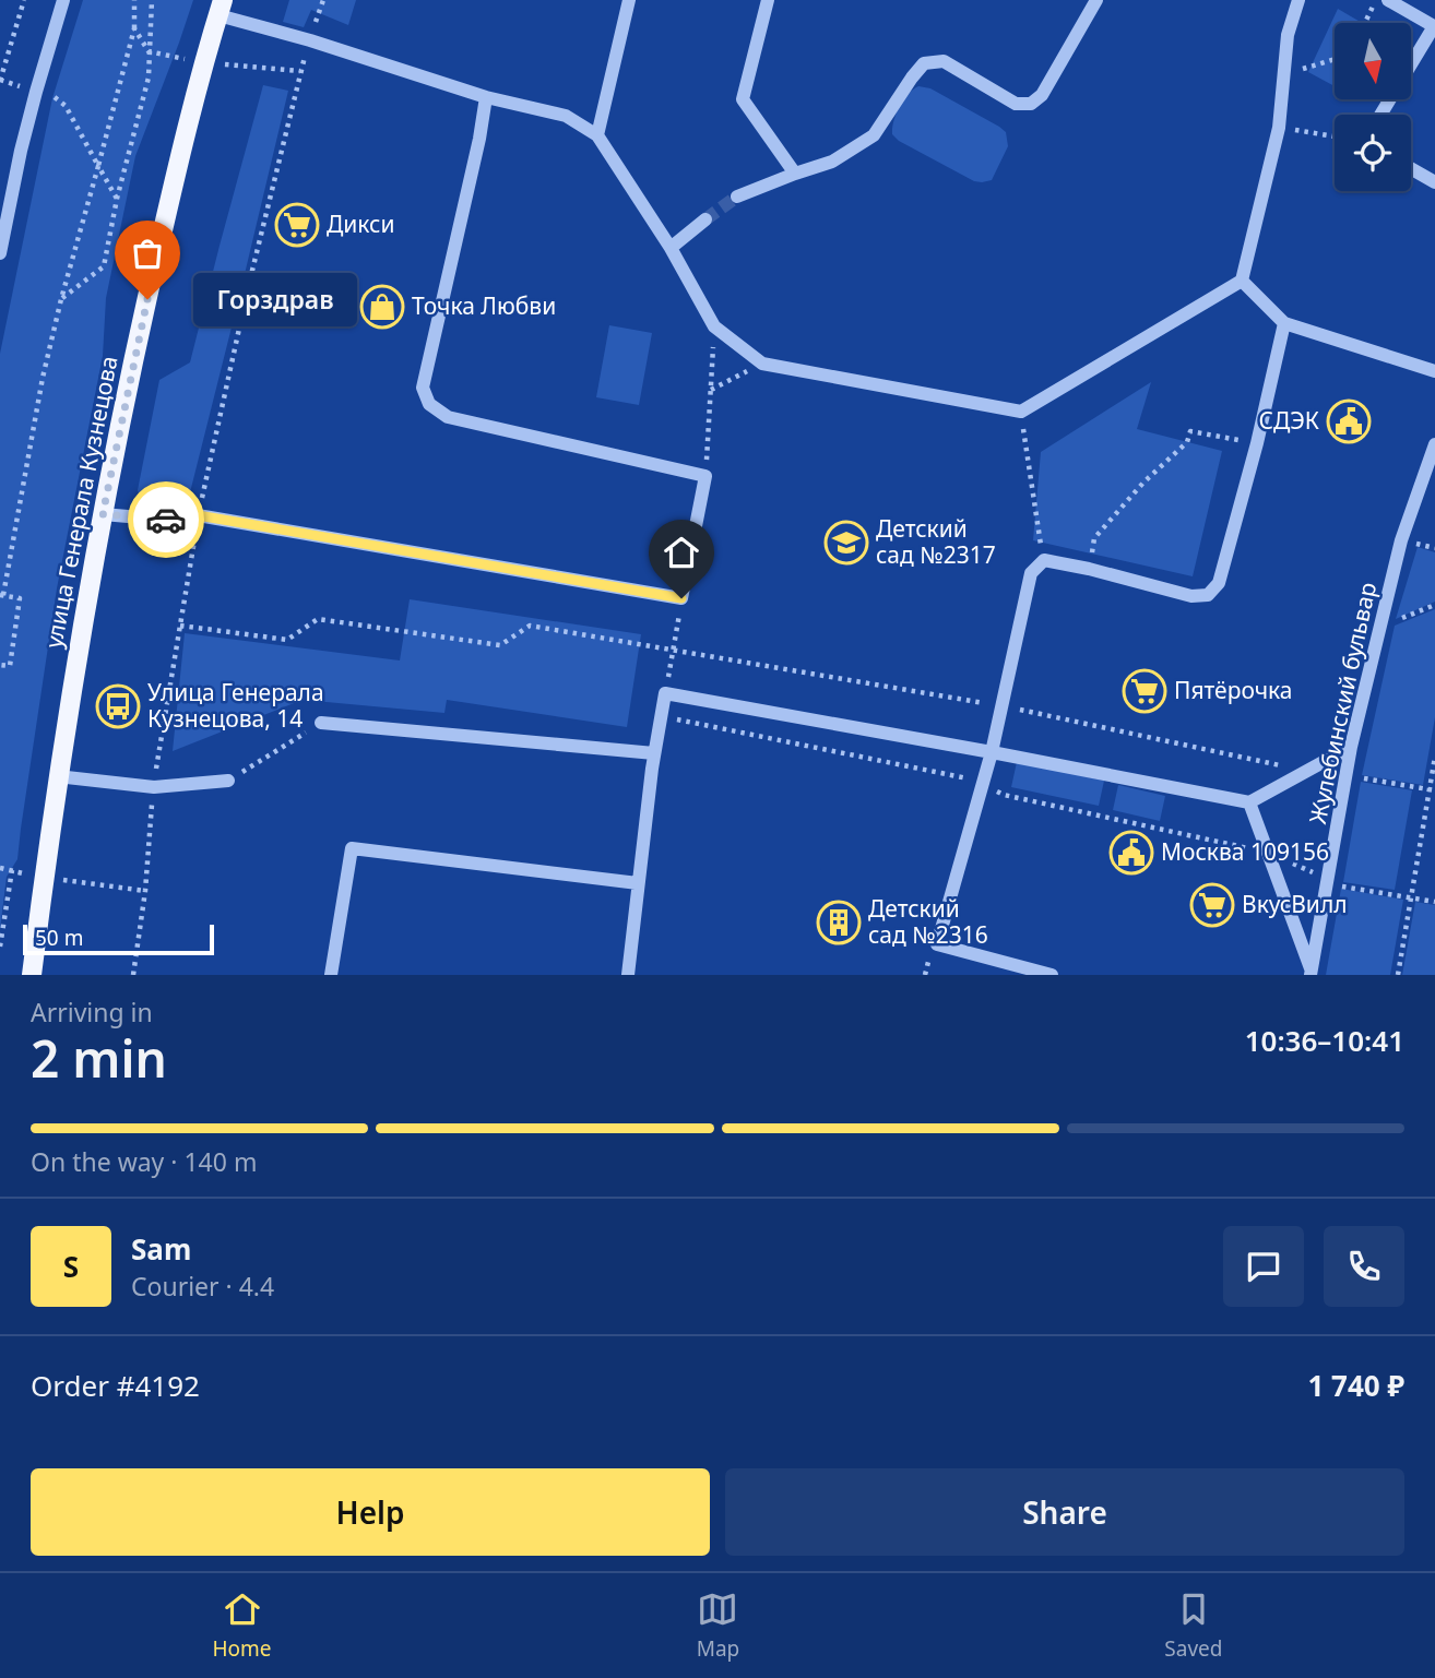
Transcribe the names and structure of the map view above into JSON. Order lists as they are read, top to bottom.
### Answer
{
  "streets": {
    "main road": ["улица Генерала Кузнецова"],
    "street": ["Жулебинский бульвар"]
  },
  "places": {
    "supermarket": ["Дикси", "Пятёрочка", "ВкусВилл"],
    "other": ["Горздрав"],
    "shop": ["Точка Любви"],
    "public building": ["СДЭК", "Москва 109156"],
    "school or university": ["Детский сад №2317"],
    "bus stop": ["Улица Генерала Кузнецова, 14"],
    "building": ["Детский сад №2316"]
  },
  "scale_bar": "50 m",
  "north": "bottom",
  "page": {
    "bubble": "Горздрав",
    "scale": "50 m",
    "heading": ["2 min", "Arriving in", "10:36–10:41"],
    "panel": [
      "Sam",
      "Courier · 4.4",
      "Order #4192",
      "1 740 ₽"
    ],
    "bar": "On the way · 140 m",
    "round": "S",
    "buttons": ["Help", "Share"],
    "tabs": ["Home", "Map", "Saved"]
  }
}
